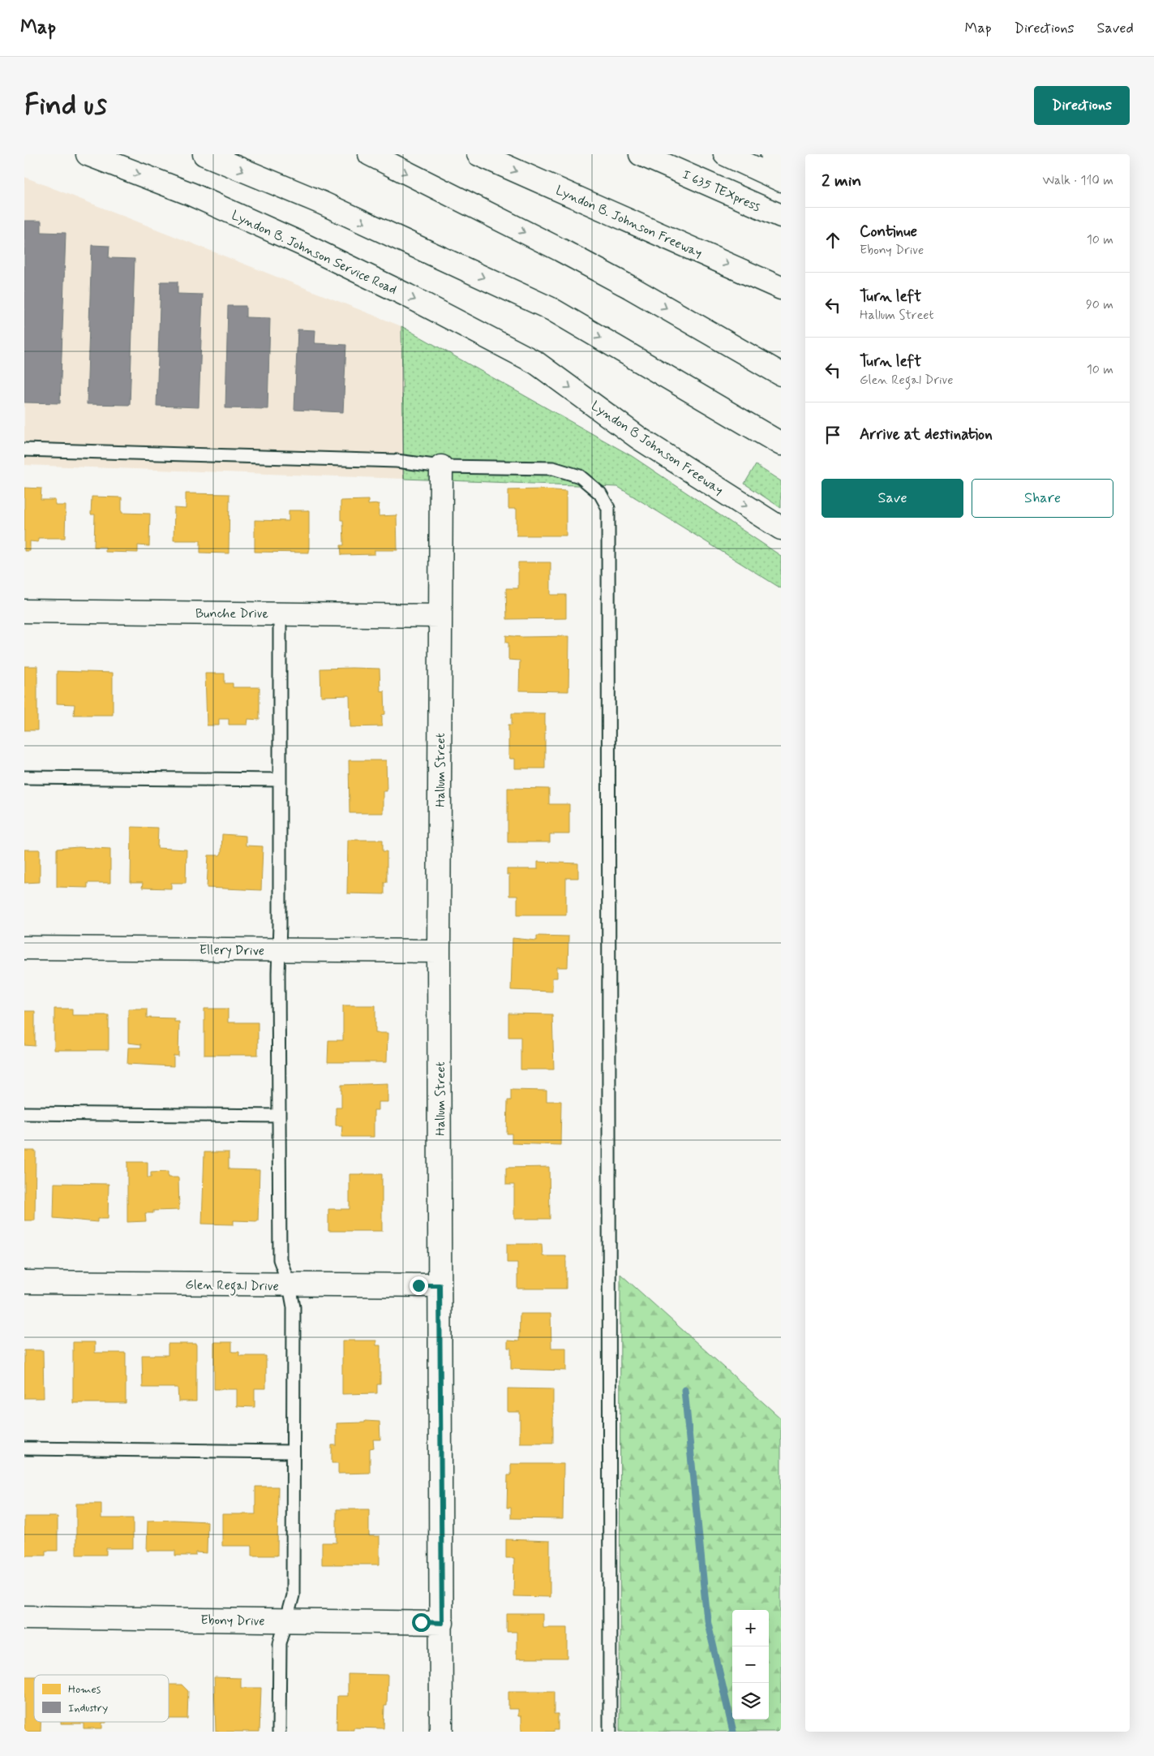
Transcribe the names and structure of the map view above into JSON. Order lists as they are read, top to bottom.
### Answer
{
  "streets": {
    "main road": [
      "I 635 TEXpress",
      "Lyndon B. Johnson Freeway",
      "Lyndon B. Johnson Service Road",
      "Lyndon B Johnson Freeway",
      "Bunche Drive",
      "Hallum Street",
      "Ellery Drive",
      "Glen Regal Drive",
      "Ebony Drive"
    ]
  },
  "crossings": [
    ["Lyndon B. Johnson Service Road", "Lyndon B Johnson Freeway"],
    ["Bunche Drive", "Hallum Street"],
    ["Hallum Street", "Ellery Drive"],
    ["Hallum Street", "Glen Regal Drive"],
    ["Hallum Street", "Ebony Drive"]
  ],
  "legend": ["Homes", "Industry"],
  "page": {
    "header": "Map",
    "nav": ["Map", "Directions", "Saved"],
    "buttons": [
      "Directions",
      ["Save", "Share"]
    ],
    "title": "Find us",
    "heading": ["2 min", "Walk · 110 m"],
    "list": [
      ["Continue", "Ebony Drive", "10 m"],
      ["Turn left", "Hallum Street", "90 m"],
      ["Turn left", "Glen Regal Drive", "10 m"],
      "Arrive at destination"
    ],
    "map_buttons": ["+", "−"]
  }
}
